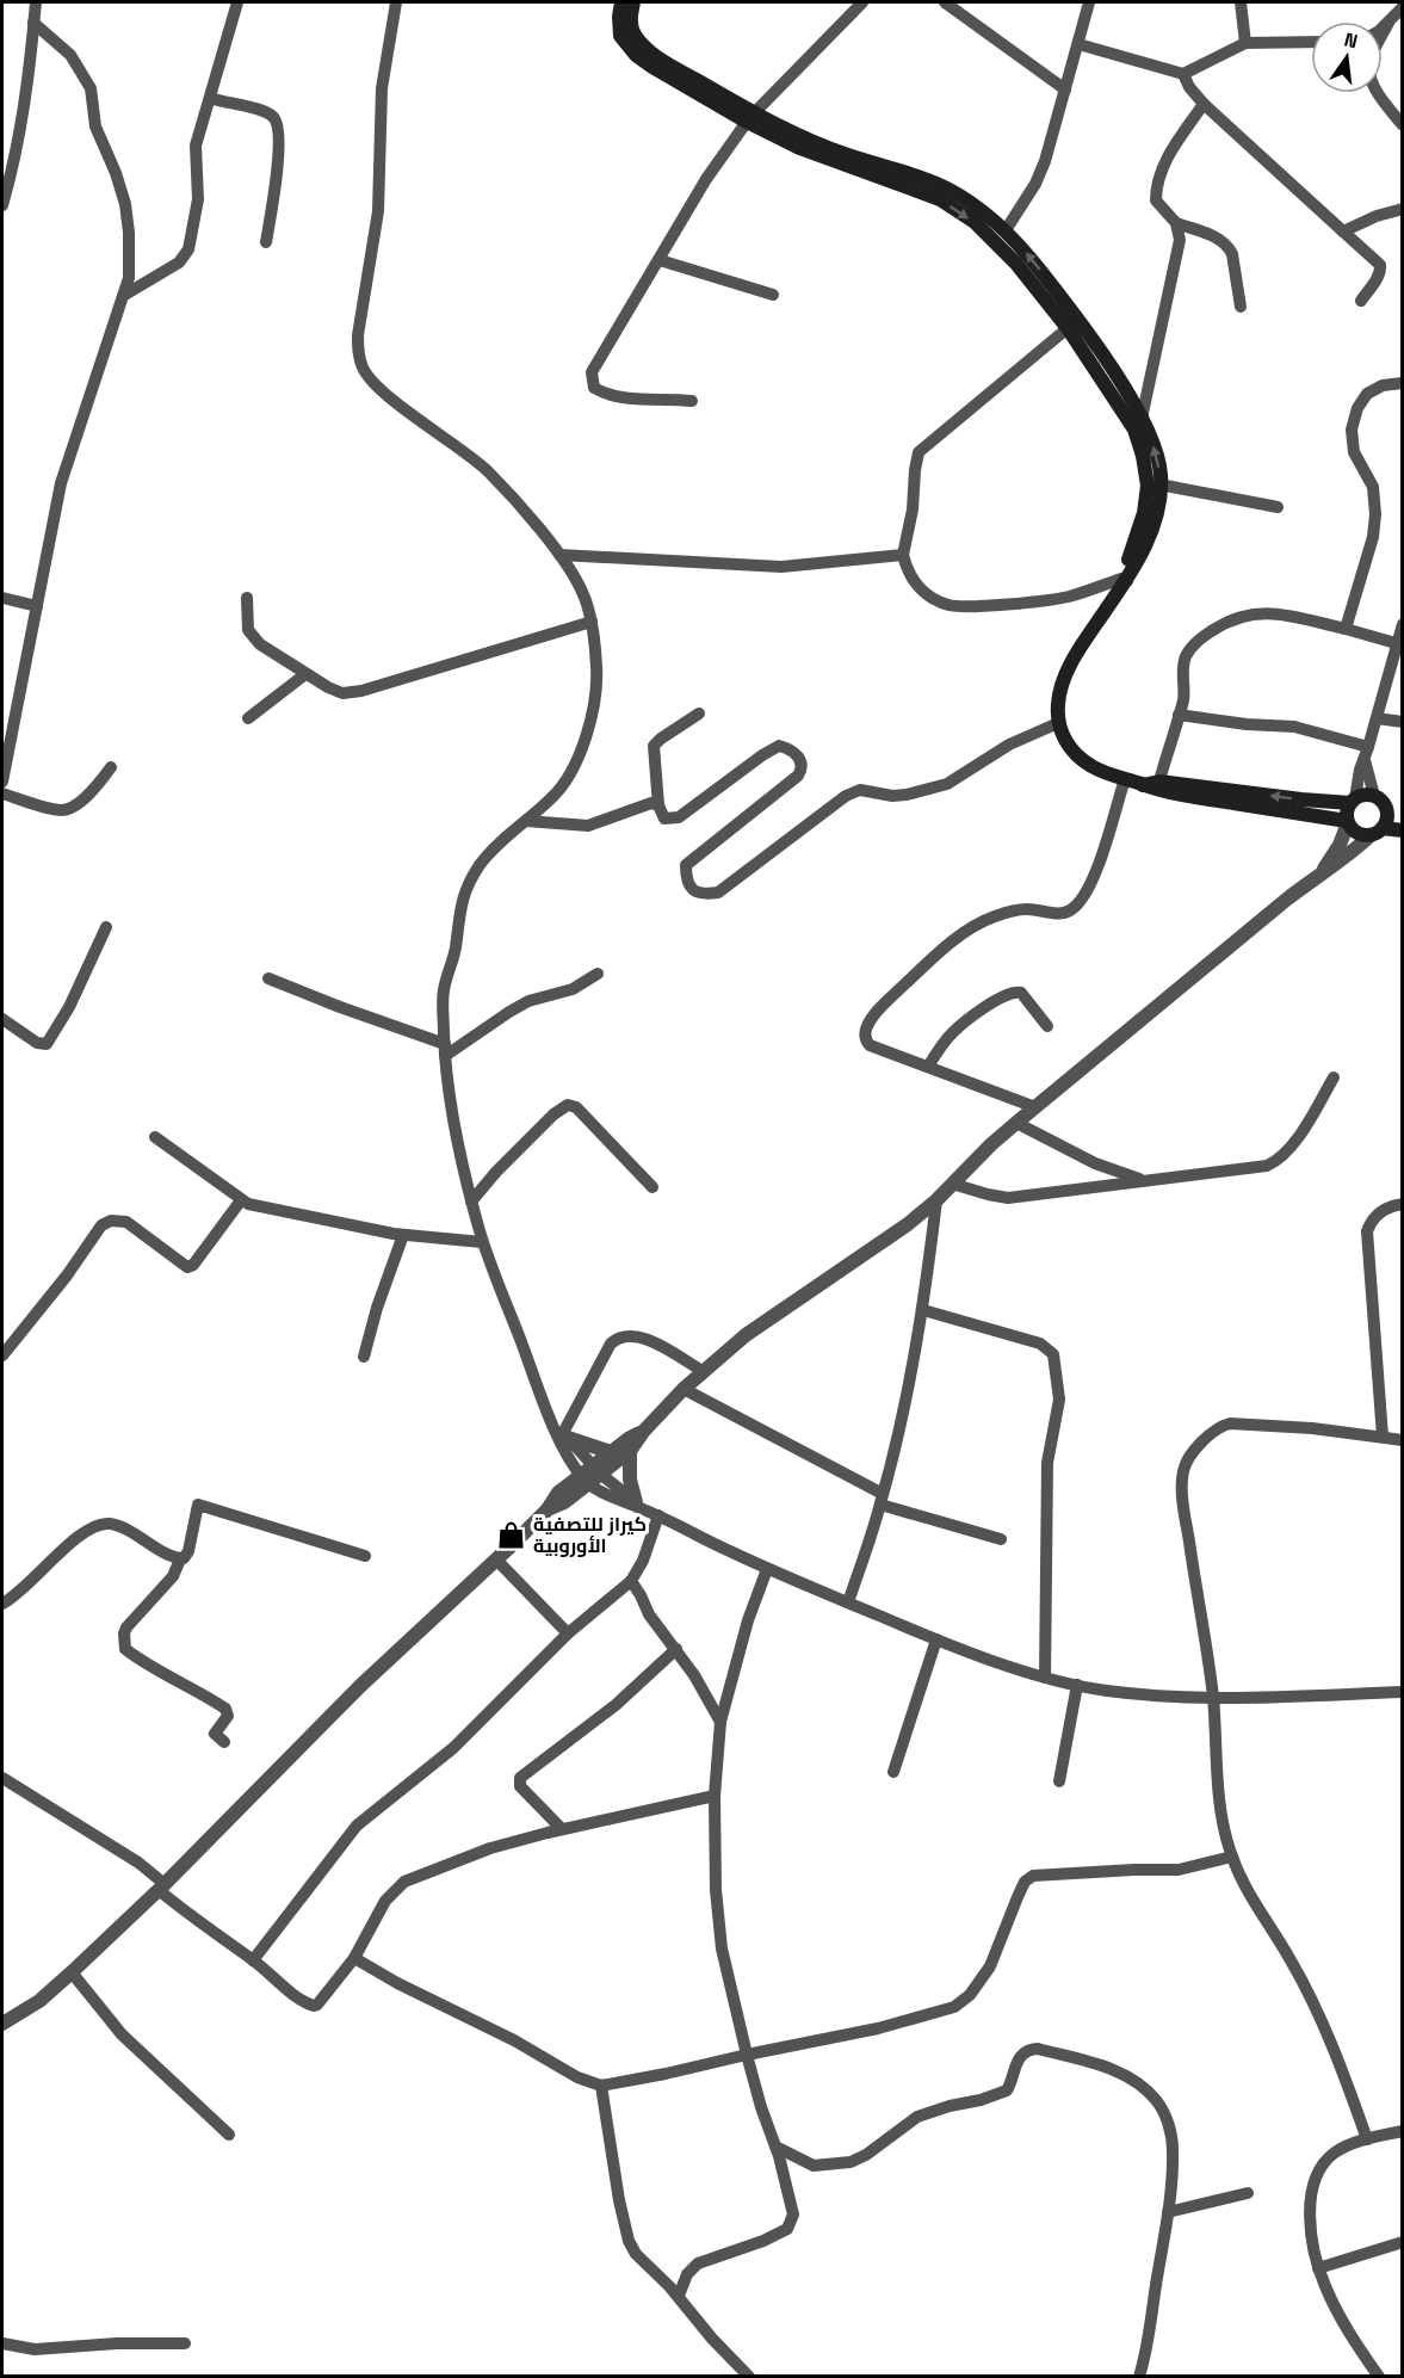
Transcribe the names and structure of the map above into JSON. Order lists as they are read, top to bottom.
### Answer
{
  "places": {
    "shop": ["كيراز للتصفية الأوروبية"]
  },
  "north": "top"
}
